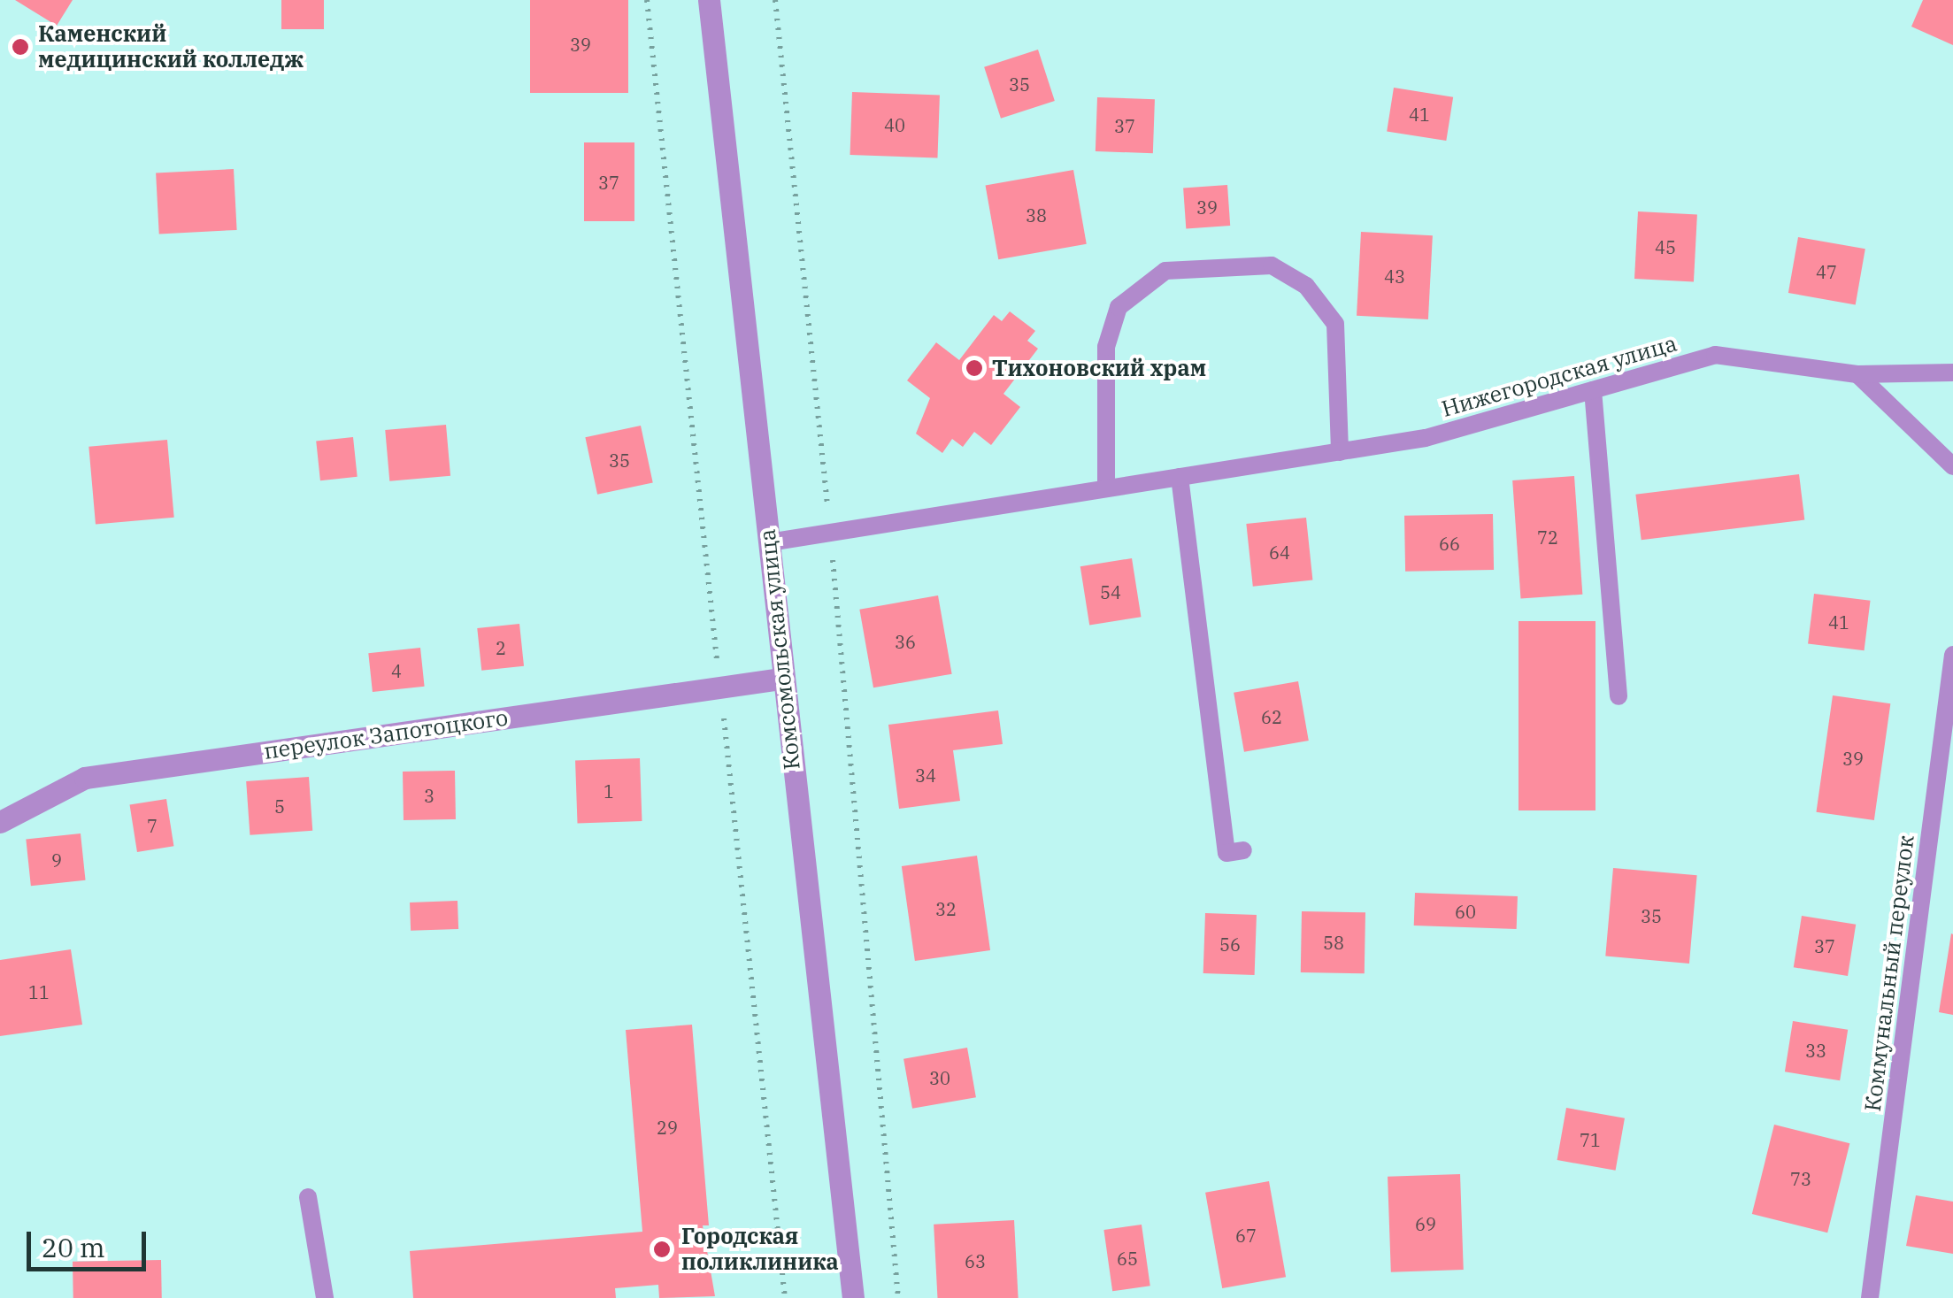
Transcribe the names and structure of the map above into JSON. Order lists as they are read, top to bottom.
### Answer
{
  "streets": {
    "street": ["Комсомольская улица", "переулок Запотоцкого"],
    "lane": ["Нижегородская улица", "Коммунальный переулок"]
  },
  "crossings": [
    ["Нижегородская улица", "Комсомольская улица"],
    ["Комсомольская улица", "переулок Запотоцкого"]
  ],
  "places": ["Каменский медицинский колледж", "Тихоновский храм", "Городская поликлиника"],
  "house_numbers": [
    "39",
    "35",
    "41",
    "40",
    "37",
    "37",
    "39",
    "38",
    "45",
    "47",
    "43",
    "35",
    "72",
    "66",
    "64",
    "54",
    "41",
    "36",
    "2",
    "4",
    "62",
    "39",
    "34",
    "1",
    "3",
    "5",
    "7",
    "9",
    "32",
    "60",
    "35",
    "58",
    "56",
    "37",
    "11",
    "33",
    "30",
    "29",
    "71",
    "73",
    "69",
    "67",
    "65",
    "63"
  ],
  "scale_bar": "20 m"
}
